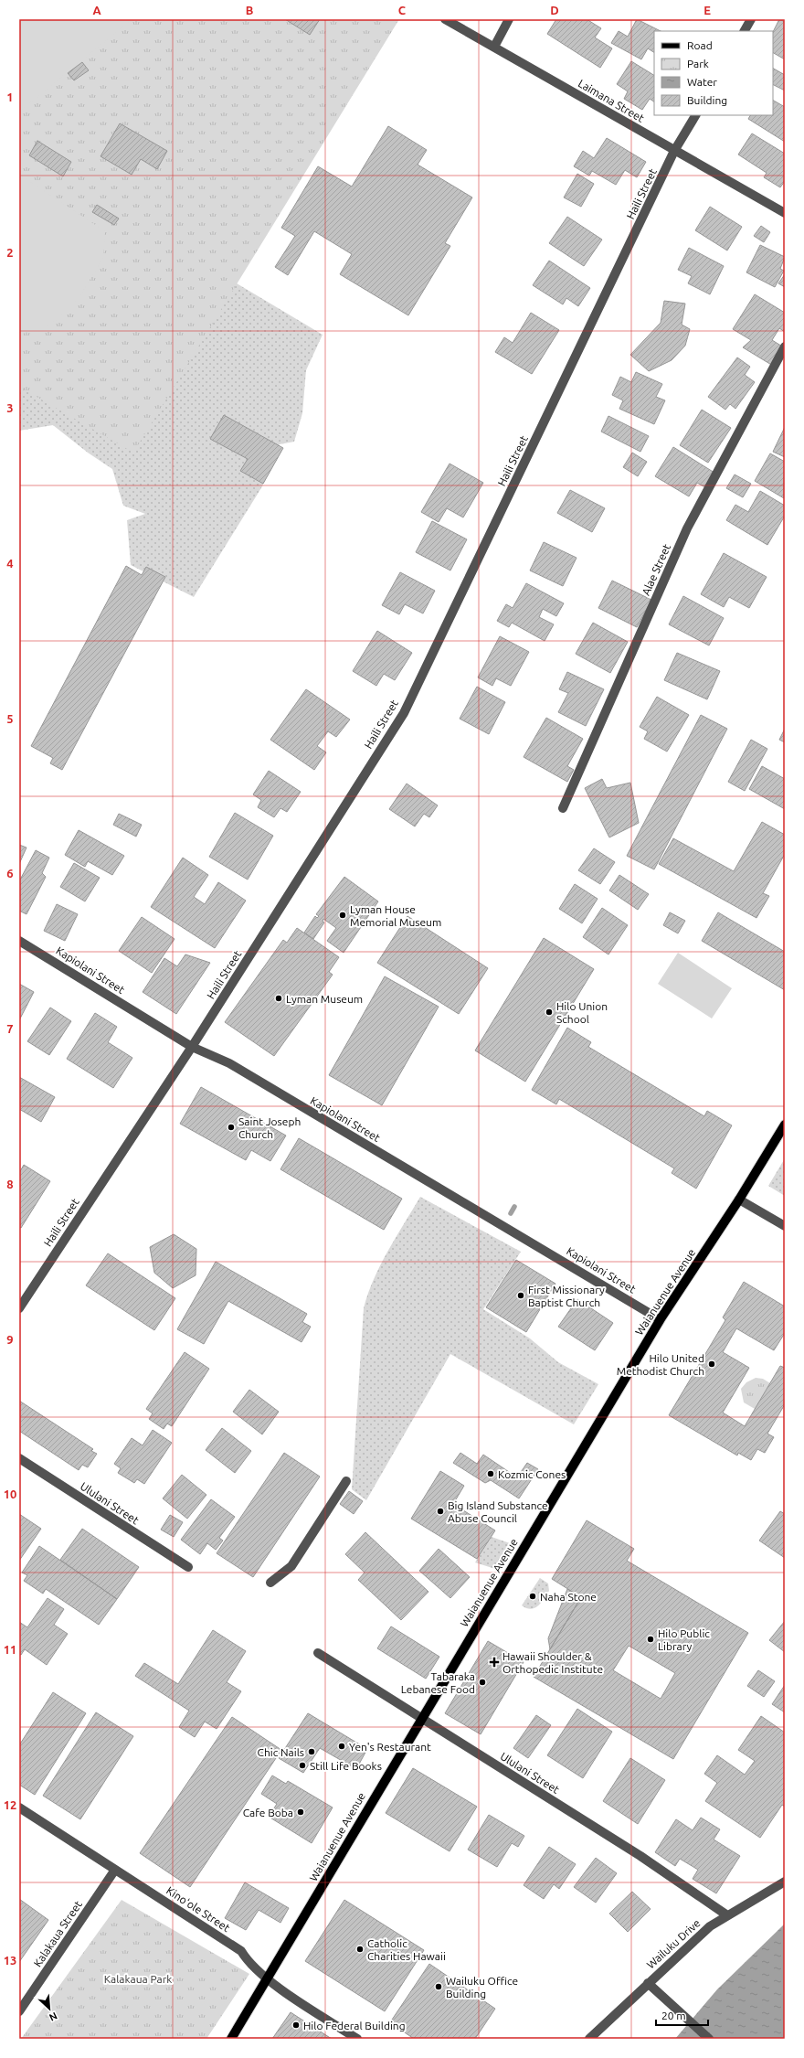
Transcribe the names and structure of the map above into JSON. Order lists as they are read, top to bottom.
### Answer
{
  "streets": {
    "main road": ["Waianuenue Avenue"],
    "street": [
      "Laimana Street",
      "Haili Street",
      "Alae Street",
      "Kapiolani Street",
      "Ululani Street",
      "Kinoʻole Street",
      "Kalakaua Street",
      "Wailuku Drive"
    ]
  },
  "crossings": [
    ["Laimana Street", "Haili Street"],
    ["Haili Street", "Kapiolani Street"],
    ["Kapiolani Street", "Waianuenue Avenue"],
    ["Waianuenue Avenue", "Ululani Street"],
    ["Waianuenue Avenue", "Kinoʻole Street"],
    ["Ululani Street", "Wailuku Drive"],
    ["Kinoʻole Street", "Kalakaua Street"]
  ],
  "parks": ["Kalakaua Park"],
  "places": {
    "other": [
      "Lyman House Memorial Museum",
      "Lyman Museum",
      "Hilo Union School",
      "Saint Joseph Church",
      "First Missionary Baptist Church",
      "Hilo United Methodist Church",
      "Kozmic Cones",
      "Big Island Substance Abuse Council",
      "Naha Stone",
      "Hilo Public Library",
      "Tabaraka Lebanese Food",
      "Yen's Restaurant",
      "Chic Nails",
      "Still Life Books",
      "Cafe Boba",
      "Catholic Charities Hawaii",
      "Wailuku Office Building",
      "Hilo Federal Building"
    ],
    "health": ["Hawaii Shoulder & Orthopedic Institute"]
  },
  "legend": [
    "Road",
    "Park",
    "Water",
    "Building"
  ],
  "scale_bar": "20 m",
  "north": "bottom right",
  "grid": {
    "columns": [
      "A",
      "B",
      "C",
      "D",
      "E"
    ],
    "rows": [
      "1",
      "2",
      "3",
      "4",
      "5",
      "6",
      "7",
      "8",
      "9",
      "10",
      "11",
      "12",
      "13"
    ]
  }
}
